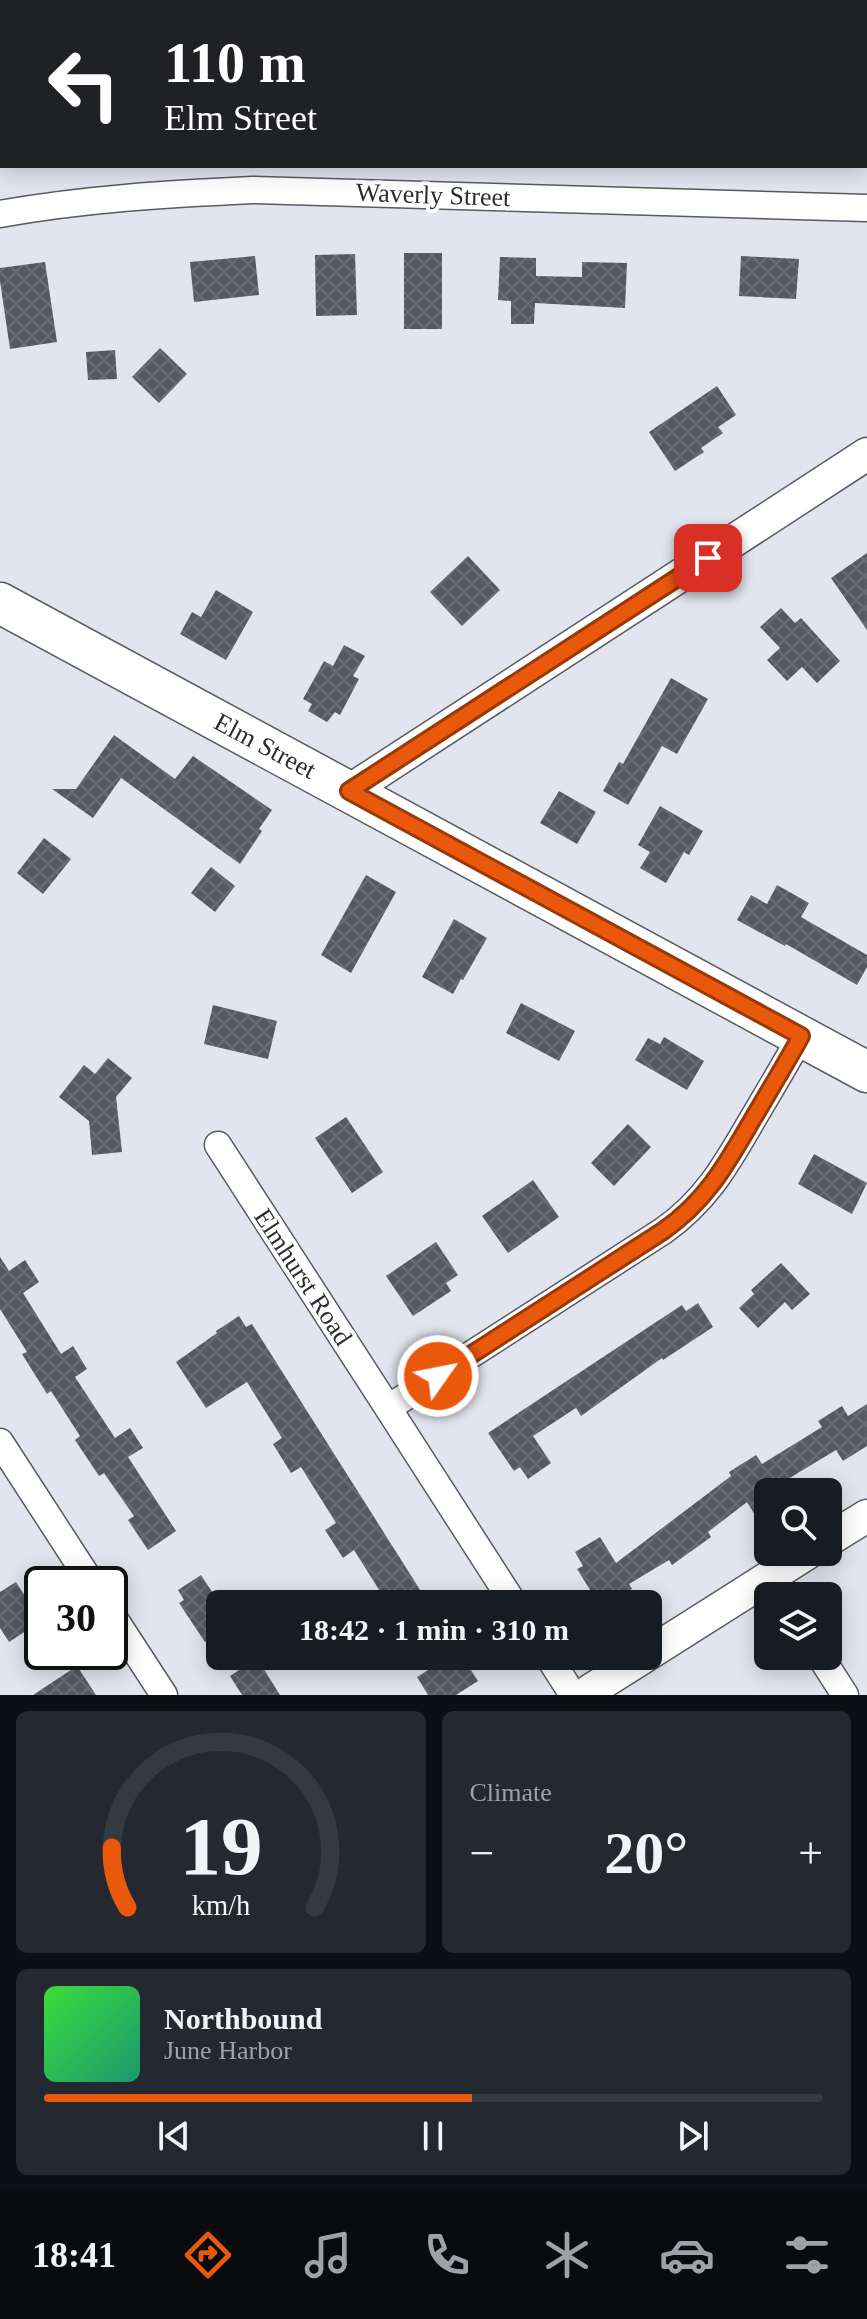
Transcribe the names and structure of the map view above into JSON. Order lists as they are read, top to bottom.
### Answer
{
  "streets": {
    "main road": ["Elm Street"],
    "street": ["Waverly Street", "Elmhurst Road"]
  },
  "page": {
    "turn": ["110 m", "Elm Street"],
    "limit": "30",
    "trip": "18:42 · 1 min · 310 m",
    "tile": "Climate",
    "heat": ["−", "20°", "+"],
    "song": ["Northbound", "June Harbor"],
    "tabs": "18:41",
    "gauge": ["19", "km/h"]
  }
}
